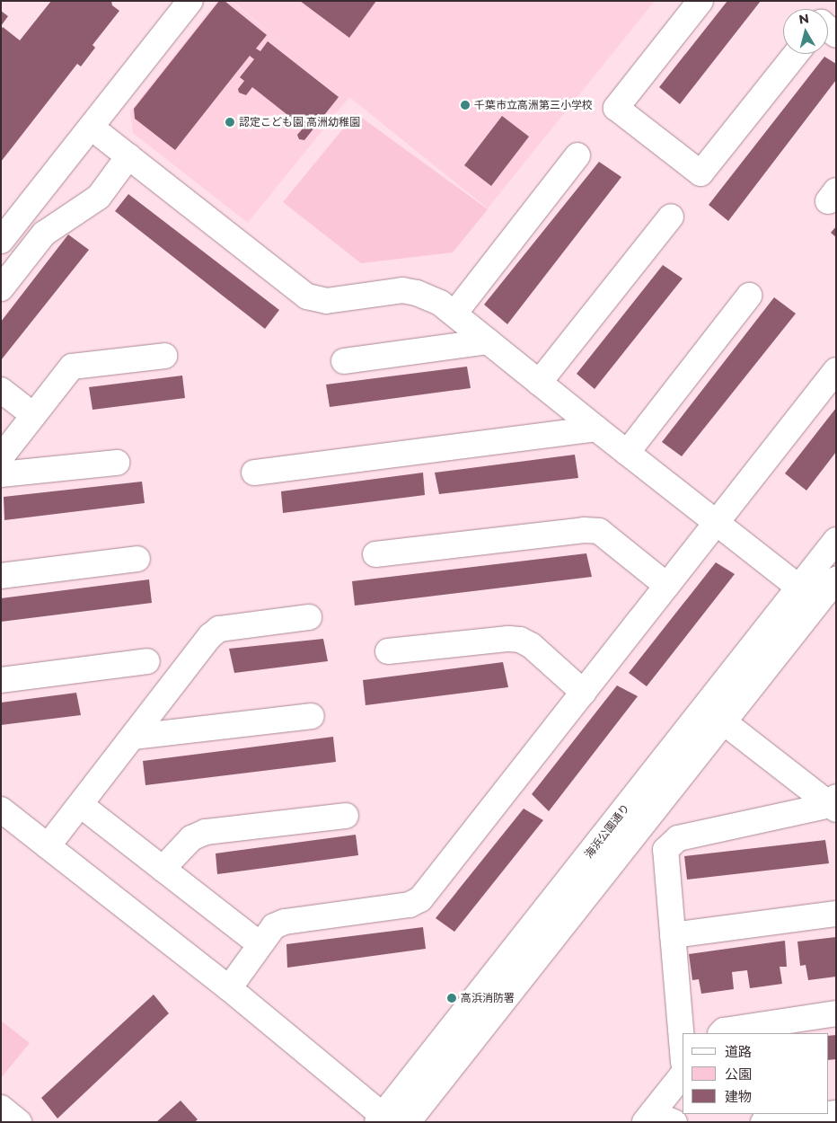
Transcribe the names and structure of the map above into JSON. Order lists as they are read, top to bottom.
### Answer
{
  "streets": {
    "street": ["海浜公園通り"]
  },
  "places": ["千葉市立高洲第三小学校", "認定こども園 高洲幼稚園", "高浜消防署"],
  "legend": ["道路", "公園", "建物"],
  "north": "top"
}
